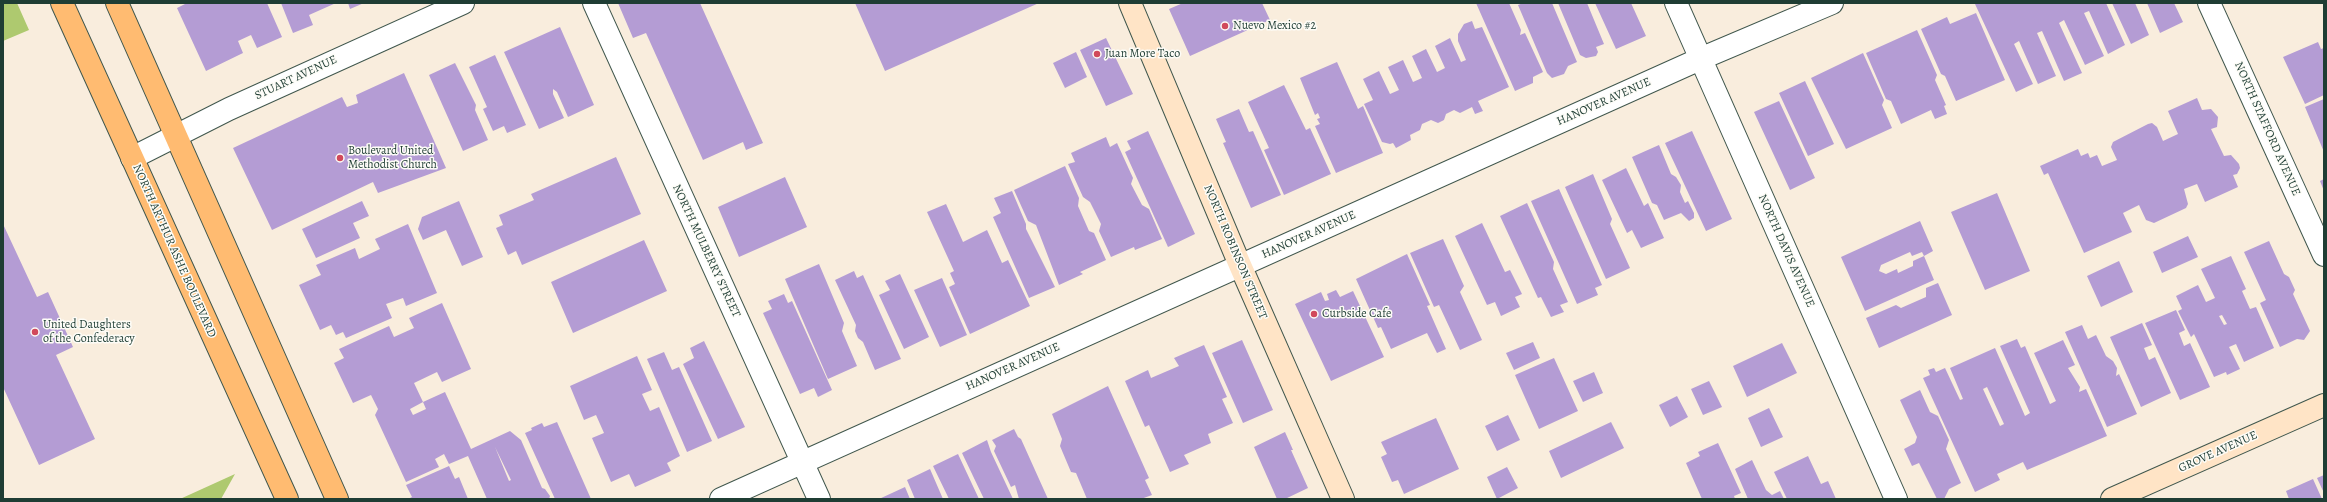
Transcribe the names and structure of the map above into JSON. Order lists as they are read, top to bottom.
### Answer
{
  "streets": {
    "main road": ["NORTH ARTHUR ASHE BOULEVARD"],
    "street": [
      "STUART AVENUE",
      "HANOVER AVENUE",
      "NORTH STAFFORD AVENUE",
      "NORTH MULBERRY STREET",
      "NORTH DAVIS AVENUE",
      "NORTH ROBINSON STREET",
      "GROVE AVENUE"
    ]
  },
  "crossings": [
    ["STUART AVENUE", "NORTH ARTHUR ASHE BOULEVARD"],
    ["HANOVER AVENUE", "NORTH MULBERRY STREET"],
    ["HANOVER AVENUE", "NORTH DAVIS AVENUE"],
    ["HANOVER AVENUE", "NORTH ROBINSON STREET"]
  ],
  "places": [
    "Nuevo Mexico #2",
    "Juan More Taco",
    "Boulevard United Methodist Church",
    "Curbside Cafe",
    "United Daughters of the Confederacy"
  ]
}
